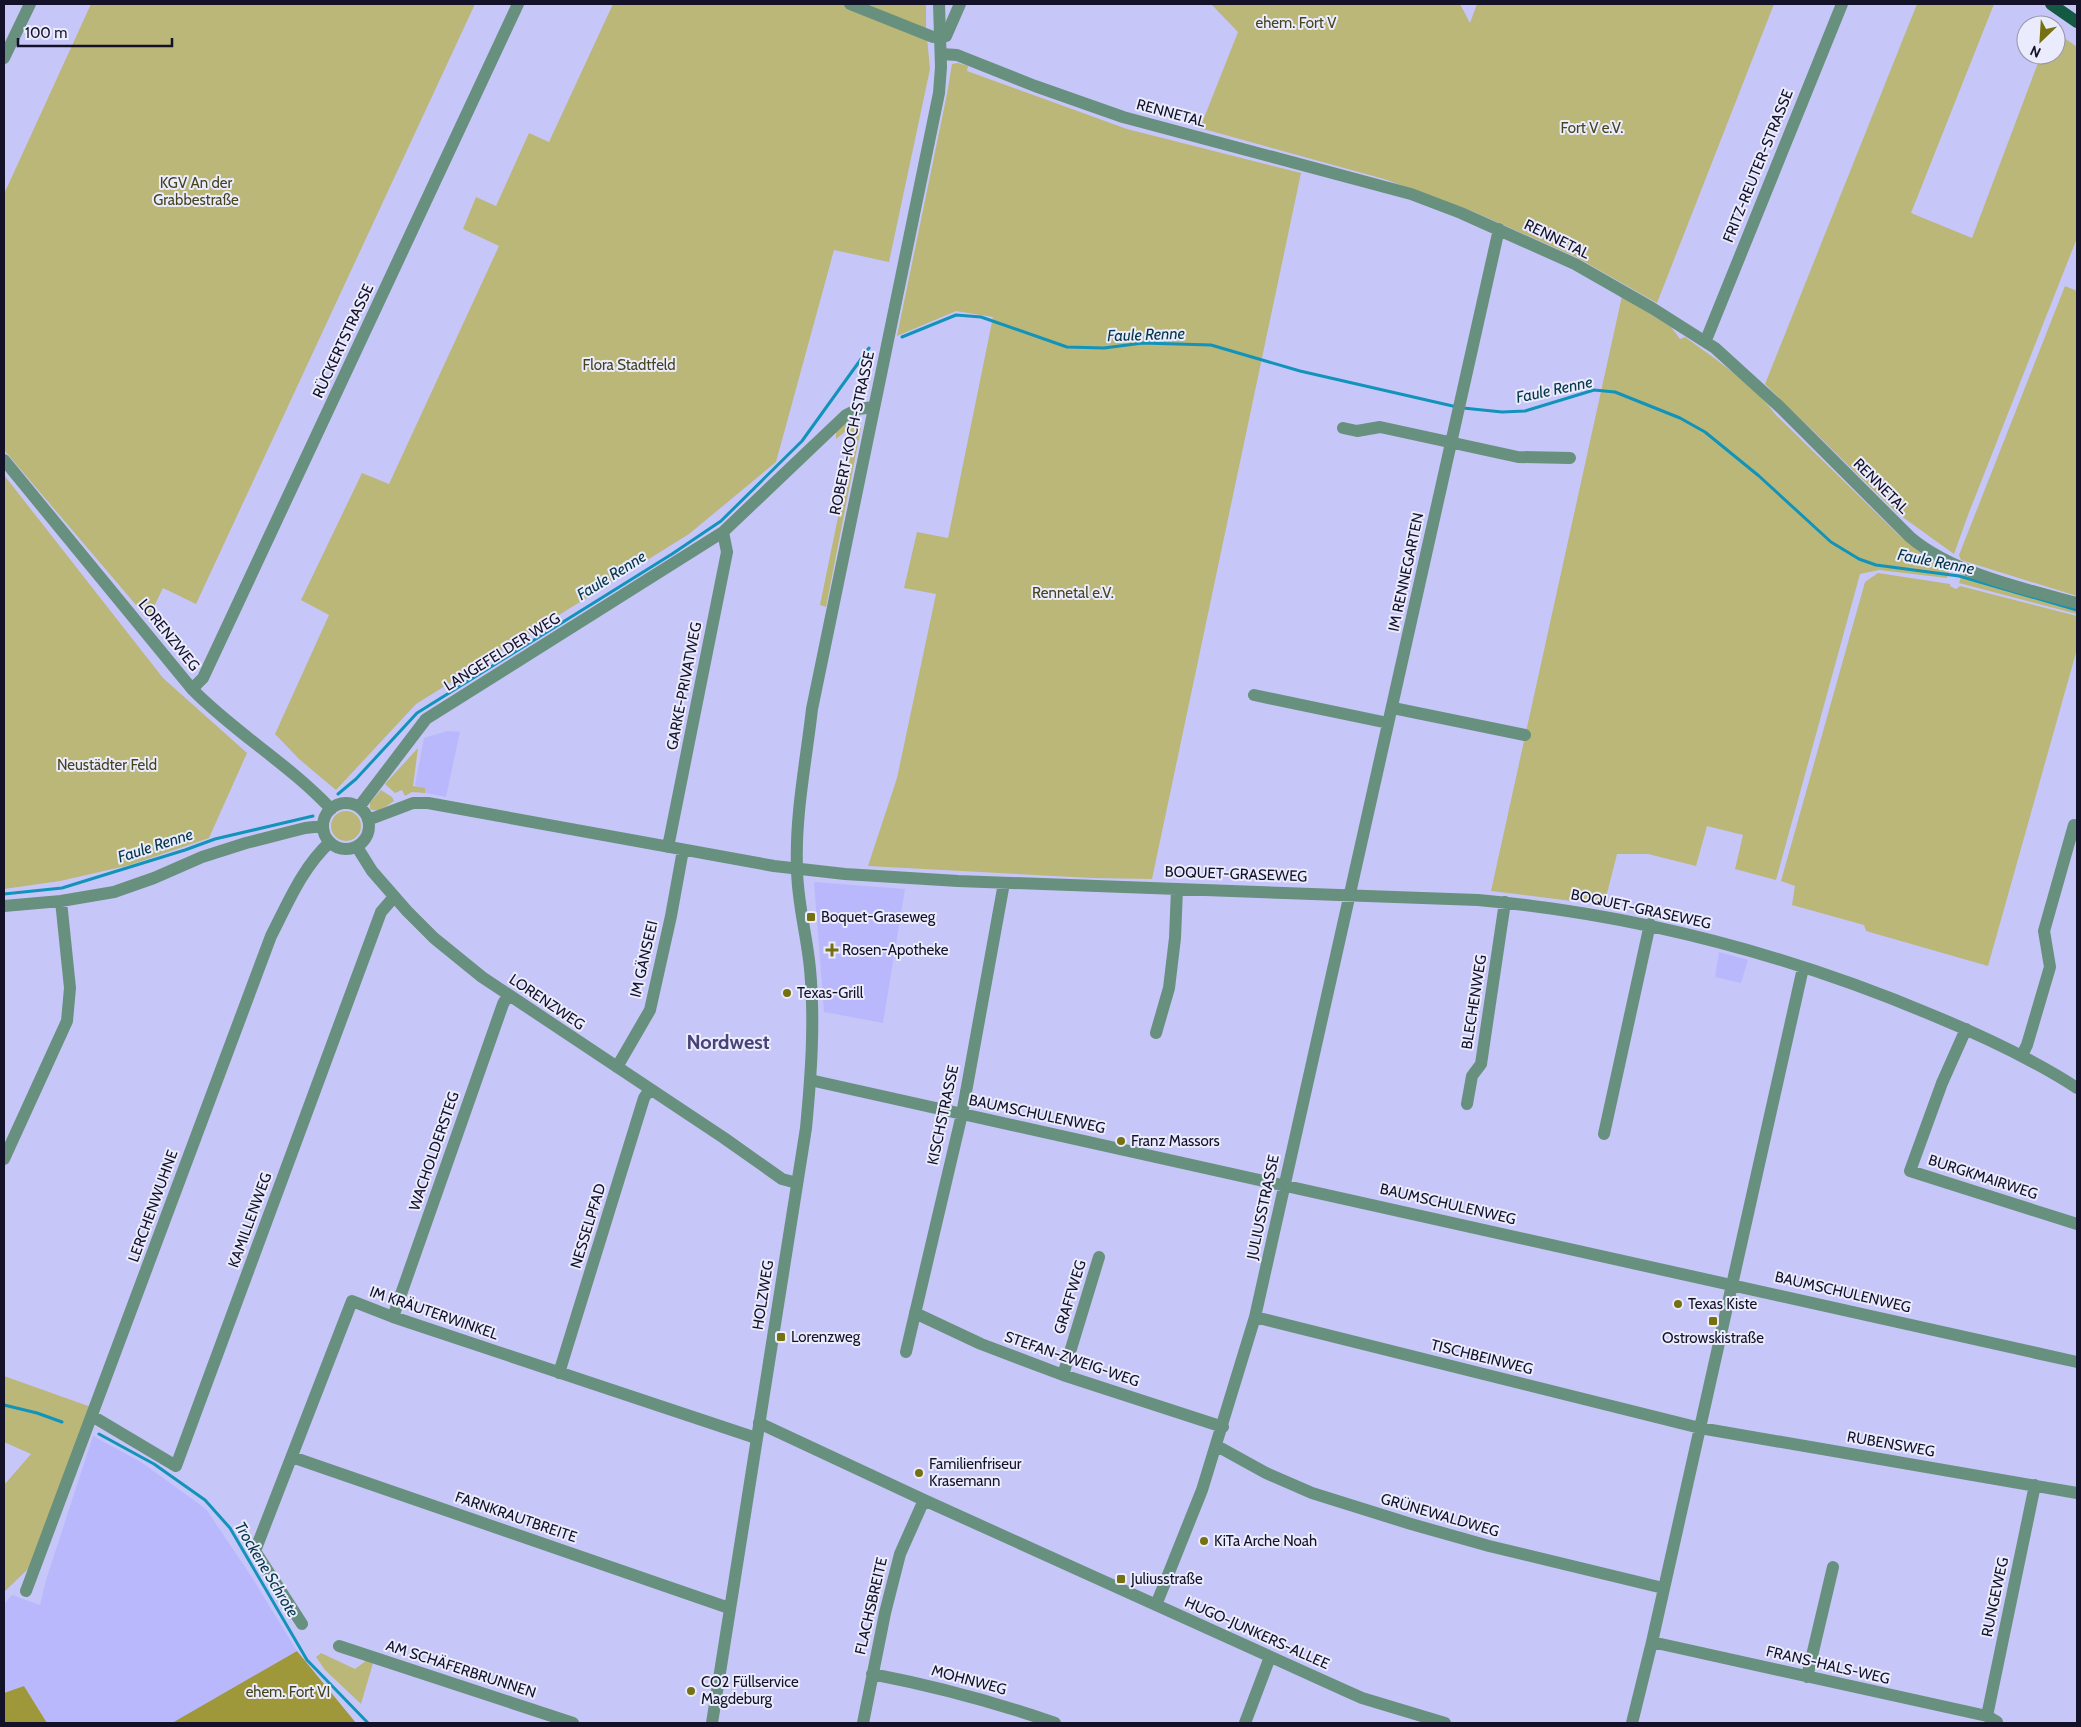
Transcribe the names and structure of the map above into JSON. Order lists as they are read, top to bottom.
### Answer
{
  "streets": {
    "street": [
      "RENNETAL",
      "FRITZ-REUTER-STRASSE",
      "RÜCKERTSTRASSE",
      "ROBERT-KOCH-STRASSE",
      "IM RENNEGARTEN",
      "LORENZWEG",
      "LANGEFELDER WEG",
      "GARKE-PRIVATWEG",
      "BOQUET-GRASEWEG",
      "IM GÄNSEEI",
      "BLECHENWEG",
      "BAUMSCHULENWEG",
      "KISCHSTRASSE",
      "WACHOLDERSTEG",
      "BURGKMAIRWEG",
      "LERCHENWUHNE",
      "JULIUSSTRASSE",
      "KAMILLENWEG",
      "NESSELPFAD",
      "HOLZWEG",
      "GRAFFWEG",
      "IM KRÄUTERWINKEL",
      "TISCHBEINWEG",
      "STEFAN-ZWEIG-WEG",
      "RUBENSWEG",
      "GRÜNEWALDWEG",
      "FARNKRAUTBREITE",
      "RUNGEWEG",
      "FLACHSBREITE",
      "HUGO-JUNKERS-ALLEE",
      "FRANS-HALS-WEG",
      "AM SCHÄFERBRUNNEN",
      "MOHNWEG"
    ]
  },
  "crossings": [
    ["RENNETAL", "FRITZ-REUTER-STRASSE"],
    ["RENNETAL", "ROBERT-KOCH-STRASSE"],
    ["RENNETAL", "IM RENNEGARTEN"],
    ["RÜCKERTSTRASSE", "LORENZWEG"],
    ["ROBERT-KOCH-STRASSE", "LANGEFELDER WEG"],
    ["ROBERT-KOCH-STRASSE", "BOQUET-GRASEWEG"],
    ["ROBERT-KOCH-STRASSE", "HOLZWEG"],
    ["IM RENNEGARTEN", "BOQUET-GRASEWEG"],
    ["IM RENNEGARTEN", "JULIUSSTRASSE"],
    ["LORENZWEG", "LANGEFELDER WEG"],
    ["LORENZWEG", "BOQUET-GRASEWEG"],
    ["LORENZWEG", "IM GÄNSEEI"],
    ["LORENZWEG", "WACHOLDERSTEG"],
    ["LORENZWEG", "LERCHENWUHNE"],
    ["LORENZWEG", "KAMILLENWEG"],
    ["LORENZWEG", "NESSELPFAD"],
    ["LORENZWEG", "HOLZWEG"],
    ["LANGEFELDER WEG", "GARKE-PRIVATWEG"],
    ["LANGEFELDER WEG", "BOQUET-GRASEWEG"],
    ["LANGEFELDER WEG", "LERCHENWUHNE"],
    ["GARKE-PRIVATWEG", "BOQUET-GRASEWEG"],
    ["BOQUET-GRASEWEG", "IM GÄNSEEI"],
    ["BOQUET-GRASEWEG", "BLECHENWEG"],
    ["BOQUET-GRASEWEG", "KISCHSTRASSE"],
    ["BOQUET-GRASEWEG", "BURGKMAIRWEG"],
    ["BOQUET-GRASEWEG", "LERCHENWUHNE"],
    ["BOQUET-GRASEWEG", "JULIUSSTRASSE"],
    ["BOQUET-GRASEWEG", "HOLZWEG"],
    ["BAUMSCHULENWEG", "KISCHSTRASSE"],
    ["BAUMSCHULENWEG", "JULIUSSTRASSE"],
    ["BAUMSCHULENWEG", "HOLZWEG"],
    ["KISCHSTRASSE", "STEFAN-ZWEIG-WEG"],
    ["WACHOLDERSTEG", "IM KRÄUTERWINKEL"],
    ["LERCHENWUHNE", "KAMILLENWEG"],
    ["JULIUSSTRASSE", "TISCHBEINWEG"],
    ["JULIUSSTRASSE", "STEFAN-ZWEIG-WEG"],
    ["JULIUSSTRASSE", "GRÜNEWALDWEG"],
    ["JULIUSSTRASSE", "HUGO-JUNKERS-ALLEE"],
    ["NESSELPFAD", "IM KRÄUTERWINKEL"],
    ["HOLZWEG", "IM KRÄUTERWINKEL"],
    ["HOLZWEG", "FARNKRAUTBREITE"],
    ["HOLZWEG", "HUGO-JUNKERS-ALLEE"],
    ["GRAFFWEG", "STEFAN-ZWEIG-WEG"],
    ["IM KRÄUTERWINKEL", "FARNKRAUTBREITE"],
    ["TISCHBEINWEG", "RUBENSWEG"],
    ["RUBENSWEG", "RUNGEWEG"],
    ["RUNGEWEG", "FRANS-HALS-WEG"],
    ["FLACHSBREITE", "HUGO-JUNKERS-ALLEE"],
    ["FLACHSBREITE", "MOHNWEG"]
  ],
  "districts": ["Nordwest"],
  "water": ["Faule Renne", "Trockene Schrote"],
  "parks": [
    "ehem. Fort V",
    "Fort V e.V.",
    "KGV An der Grabbestraße",
    "Flora Stadtfeld",
    "Rennetal e.V.",
    "Neustädter Feld",
    "ehem. Fort VI"
  ],
  "places": {
    "transit": [
      "Boquet-Graseweg",
      "Ostrowskistraße",
      "Lorenzweg",
      "Juliusstraße"
    ],
    "health": ["Rosen-Apotheke"],
    "other": [
      "Texas-Grill",
      "Franz Massors",
      "Texas Kiste",
      "Familienfriseur Krasemann",
      "KiTa Arche Noah",
      "CO2 Füllservice Magdeburg"
    ]
  },
  "scale_bar": "100 m",
  "north": "bottom left"
}
